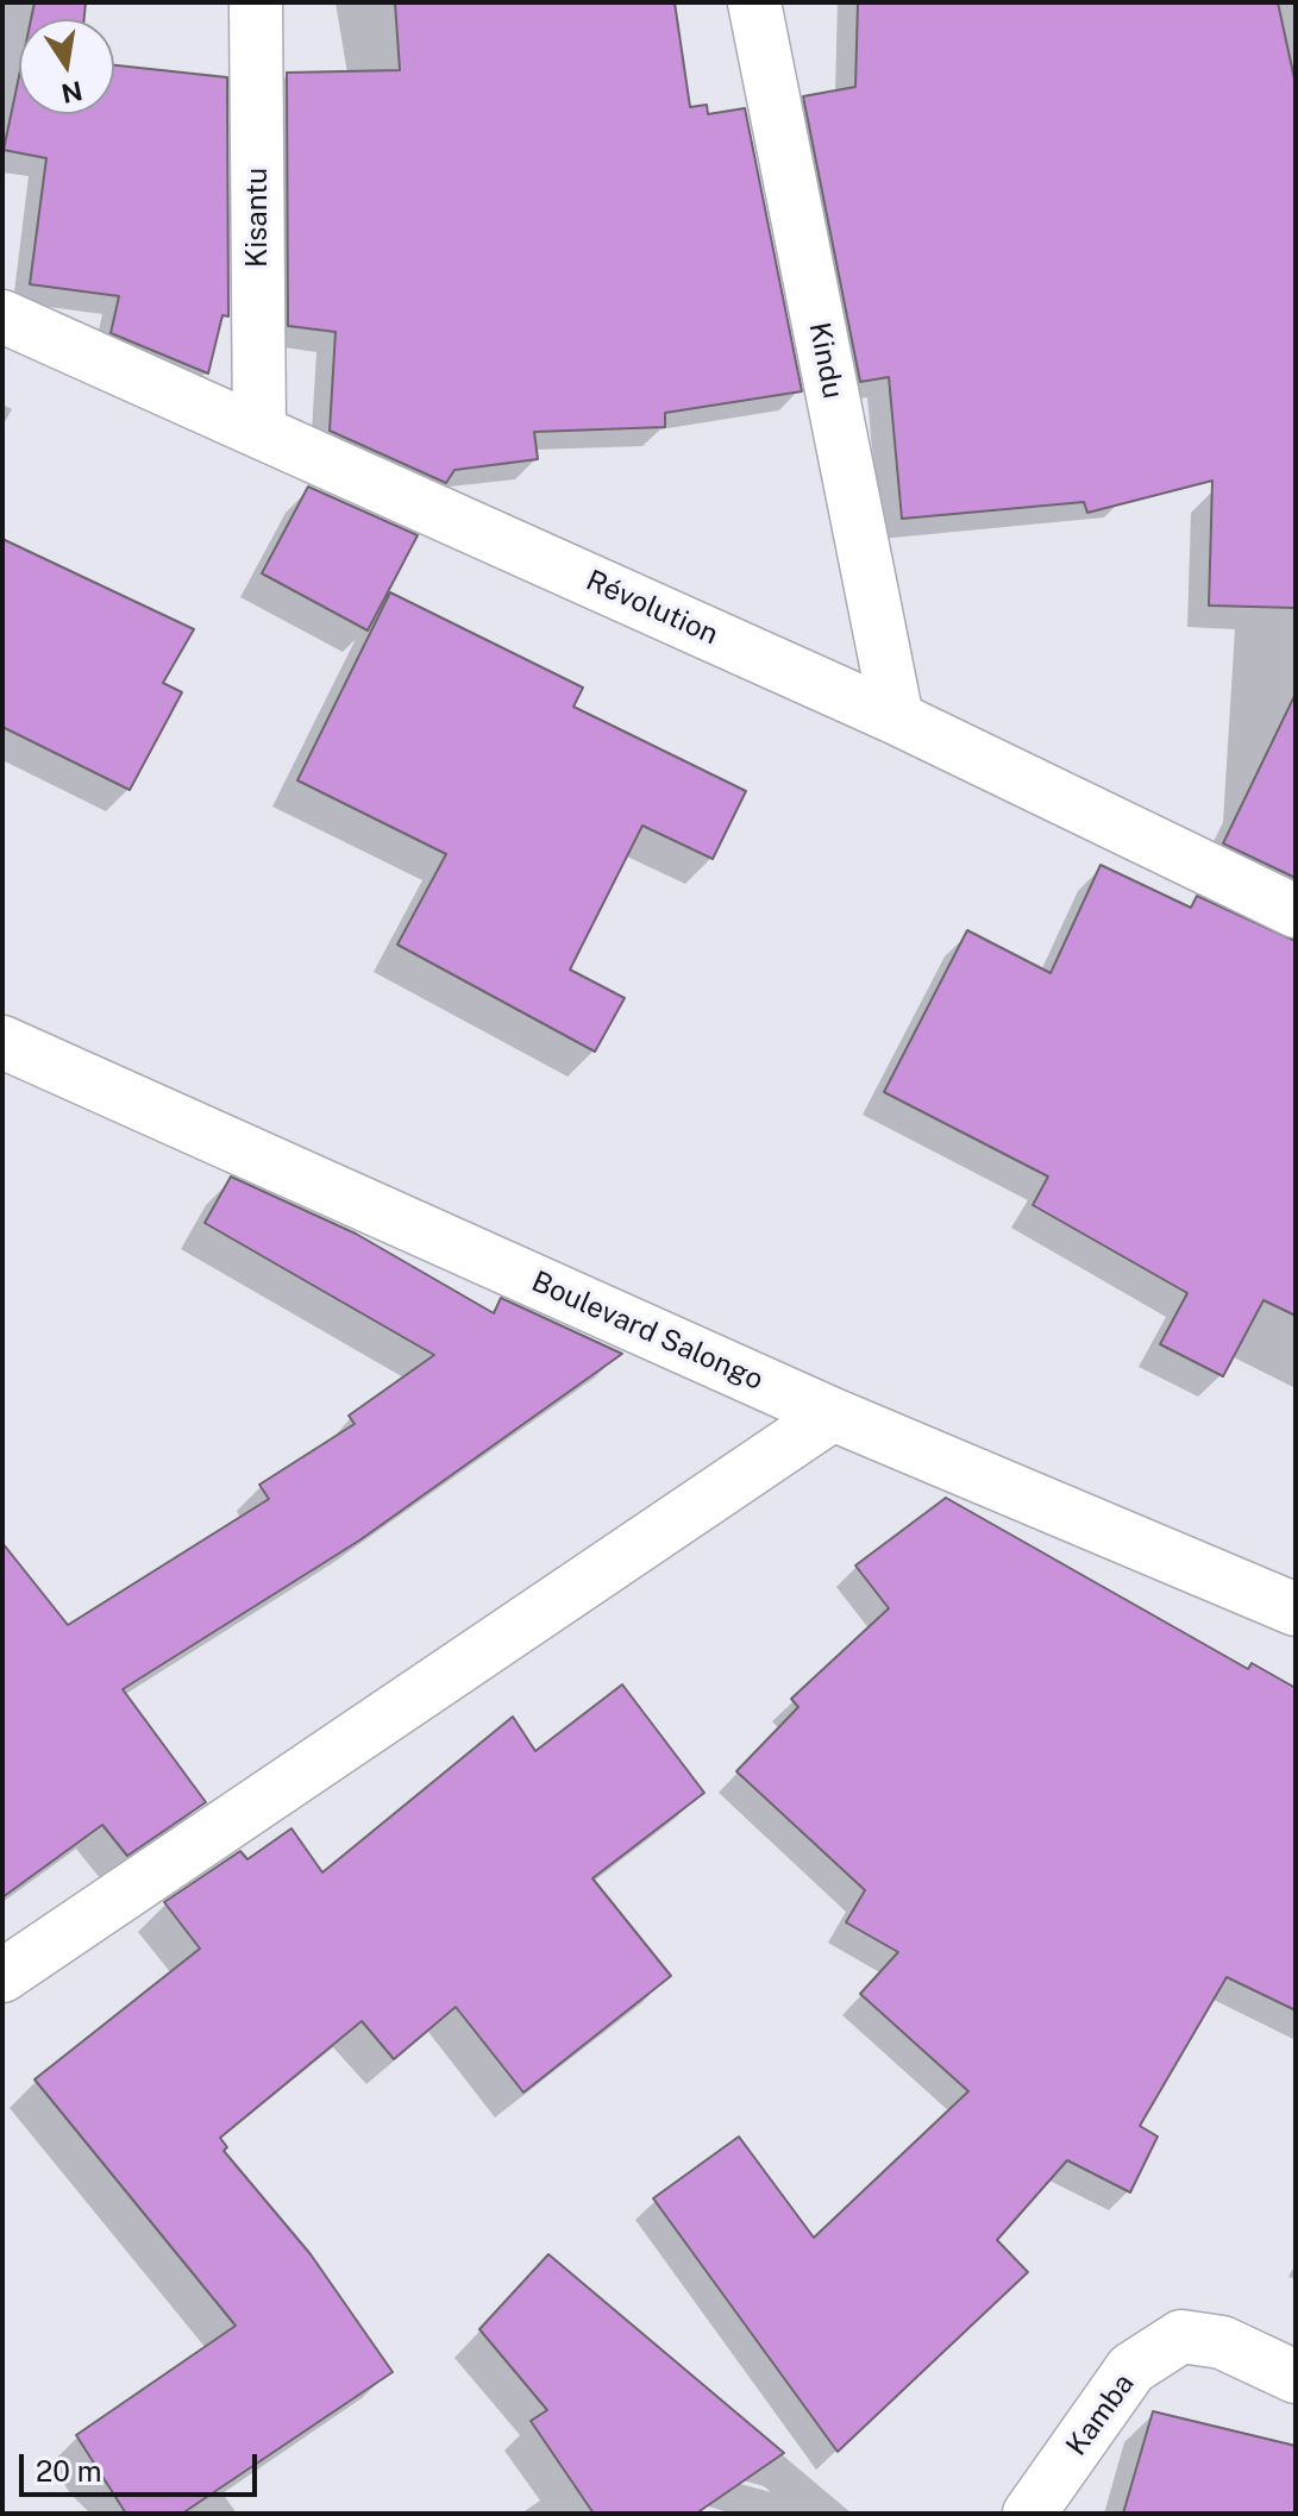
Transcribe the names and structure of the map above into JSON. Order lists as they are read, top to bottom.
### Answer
{
  "streets": {
    "street": [
      "Kisantu",
      "Kindu",
      "Révolution",
      "Boulevard Salongo",
      "Kamba"
    ]
  },
  "crossings": [
    ["Kisantu", "Révolution"],
    ["Kindu", "Révolution"]
  ],
  "scale_bar": "20 m",
  "north": "bottom"
}
